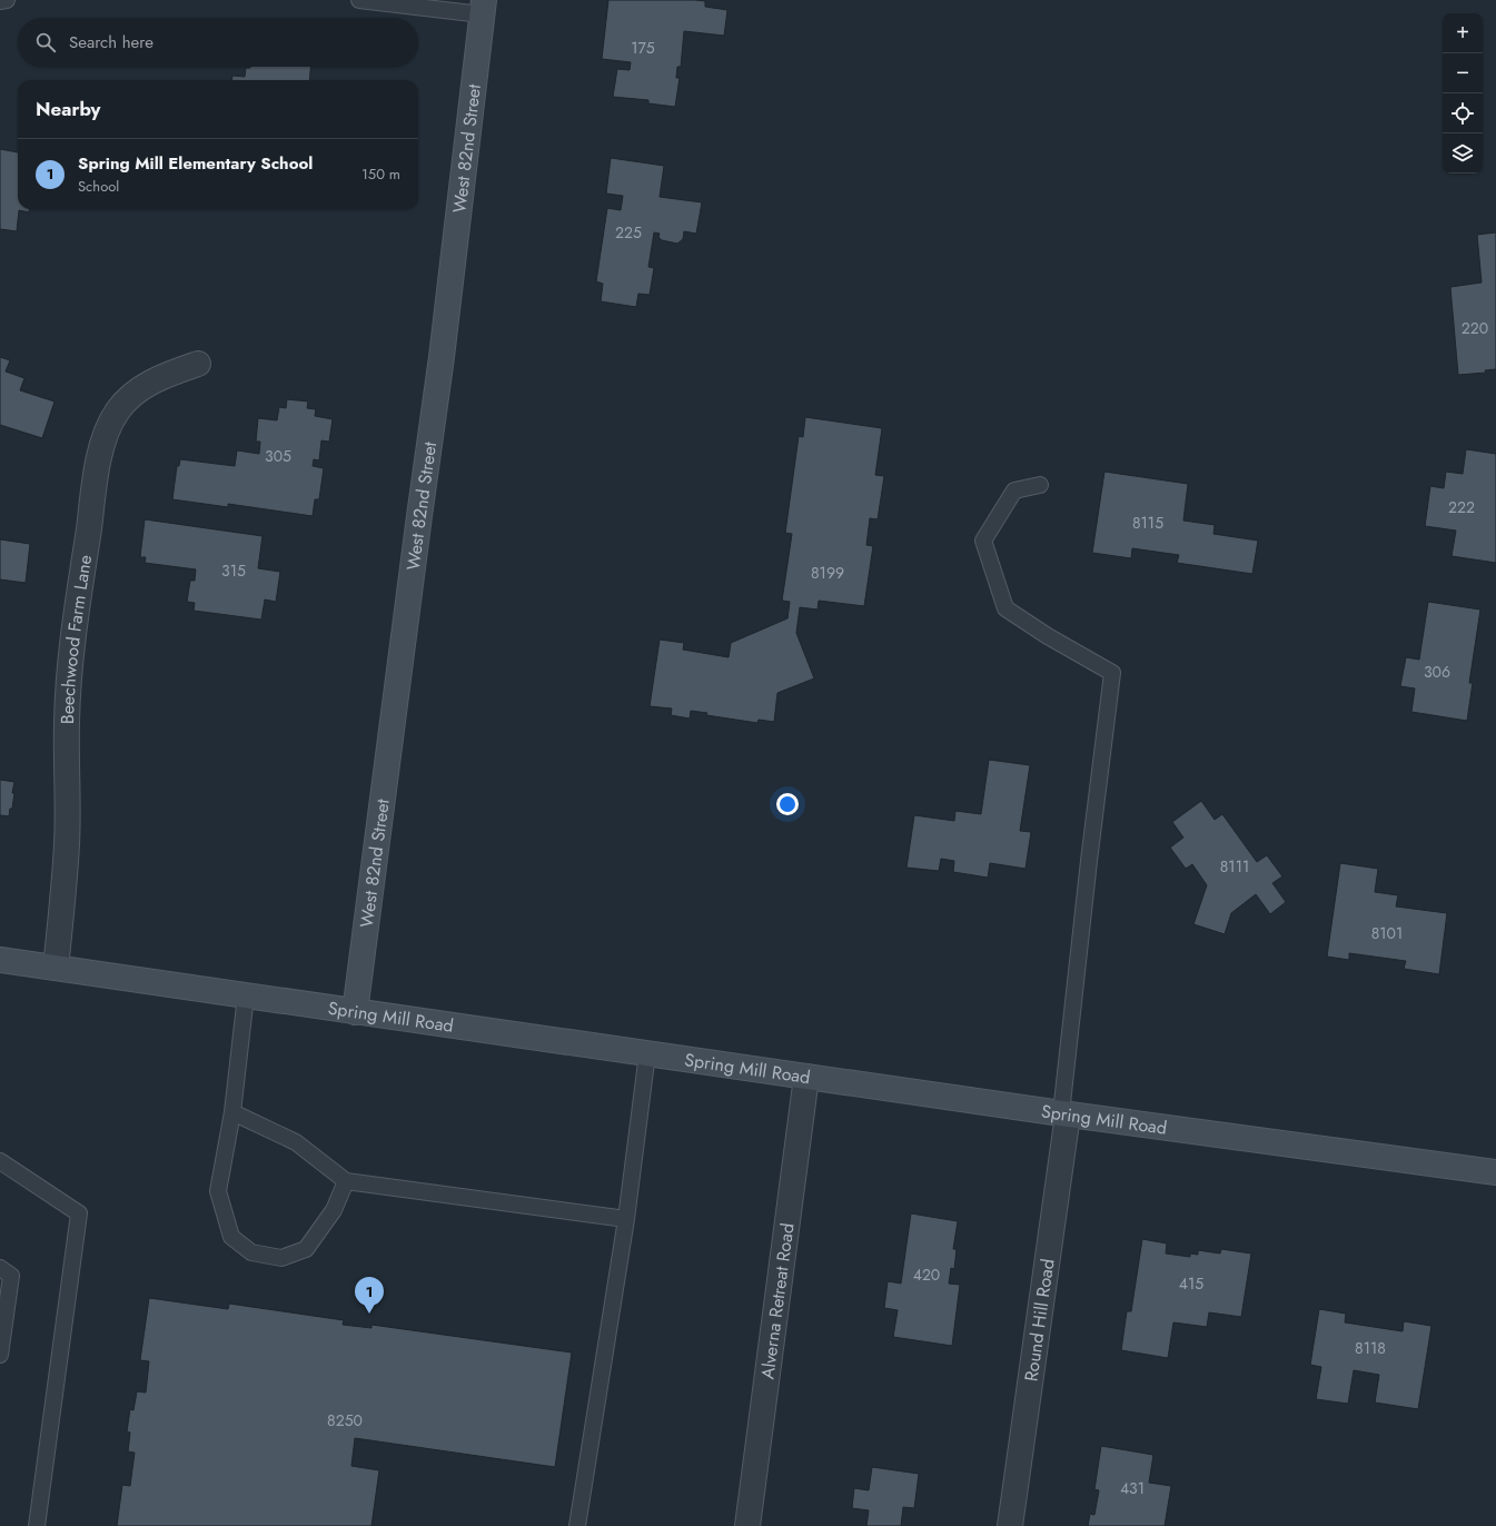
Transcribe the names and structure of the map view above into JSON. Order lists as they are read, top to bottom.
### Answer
{
  "streets": {
    "street": [
      "West 82nd Street",
      "Beechwood Farm Lane",
      "Spring Mill Road",
      "Alverna Retreat Road",
      "Round Hill Road"
    ]
  },
  "crossings": [
    ["West 82nd Street", "Spring Mill Road"],
    ["Beechwood Farm Lane", "Spring Mill Road"],
    ["Spring Mill Road", "Alverna Retreat Road"],
    ["Spring Mill Road", "Round Hill Road"]
  ],
  "house_numbers": [
    "175",
    "225",
    "220",
    "305",
    "222",
    "8115",
    "315",
    "8199",
    "306",
    "8111",
    "8101",
    "420",
    "415",
    "8118",
    "8250",
    "431"
  ],
  "page": {
    "map_buttons": ["+", "−"],
    "search": "Search here",
    "heading": "Nearby",
    "list": [
      {
        "mark": "1",
        "name": "Spring Mill Elementary School",
        "note": "School",
        "value": "150 m"
      }
    ],
    "pins": "1"
  }
}
